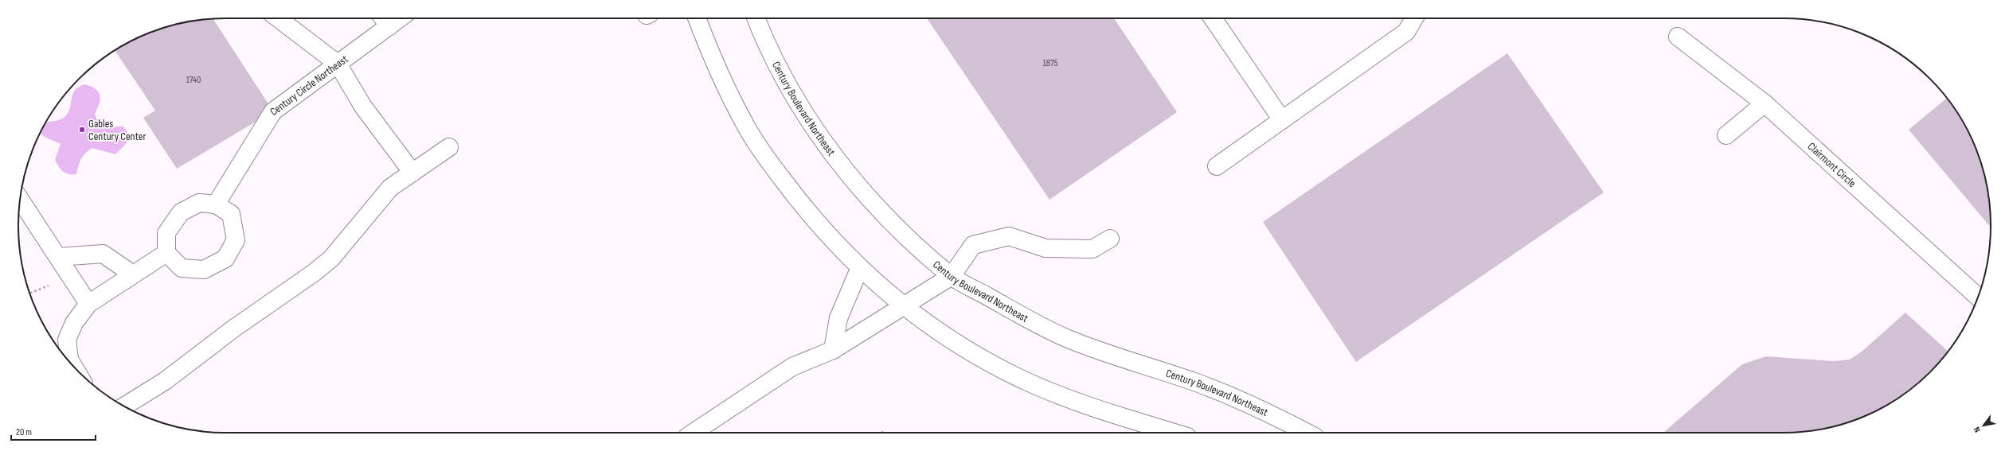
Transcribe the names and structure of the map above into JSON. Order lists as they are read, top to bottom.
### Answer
{
  "streets": {
    "street": ["Century Circle Northeast", "Century Boulevard Northeast", "Clairmont Circle"]
  },
  "places": ["Gables Century Center"],
  "house_numbers": ["1875", "1740"],
  "scale_bar": "20 m",
  "north": "bottom left"
}
